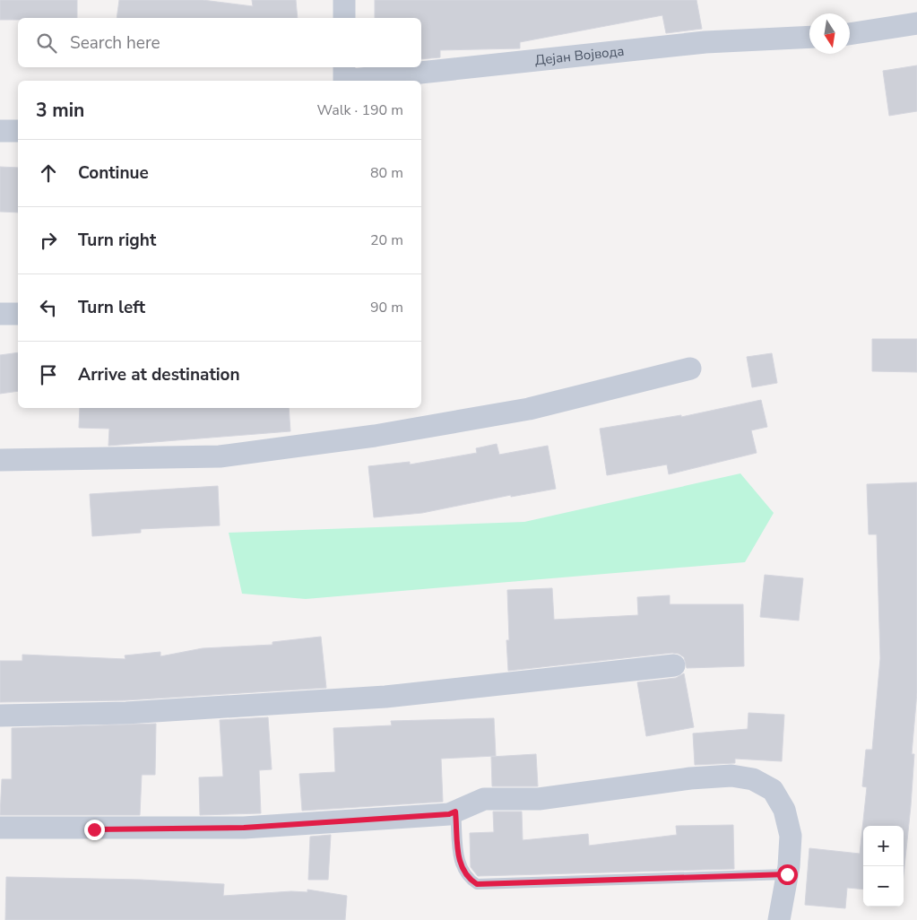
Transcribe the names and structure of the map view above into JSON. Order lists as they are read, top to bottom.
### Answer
{
  "streets": {
    "street": ["Дејан Војвода"]
  },
  "north": "bottom",
  "page": {
    "search": "Search here",
    "heading": ["3 min", "Walk · 190 m"],
    "list": [
      ["Continue", "80 m"],
      ["Turn right", "20 m"],
      ["Turn left", "90 m"],
      "Arrive at destination"
    ],
    "map_buttons": ["+", "−"]
  }
}
